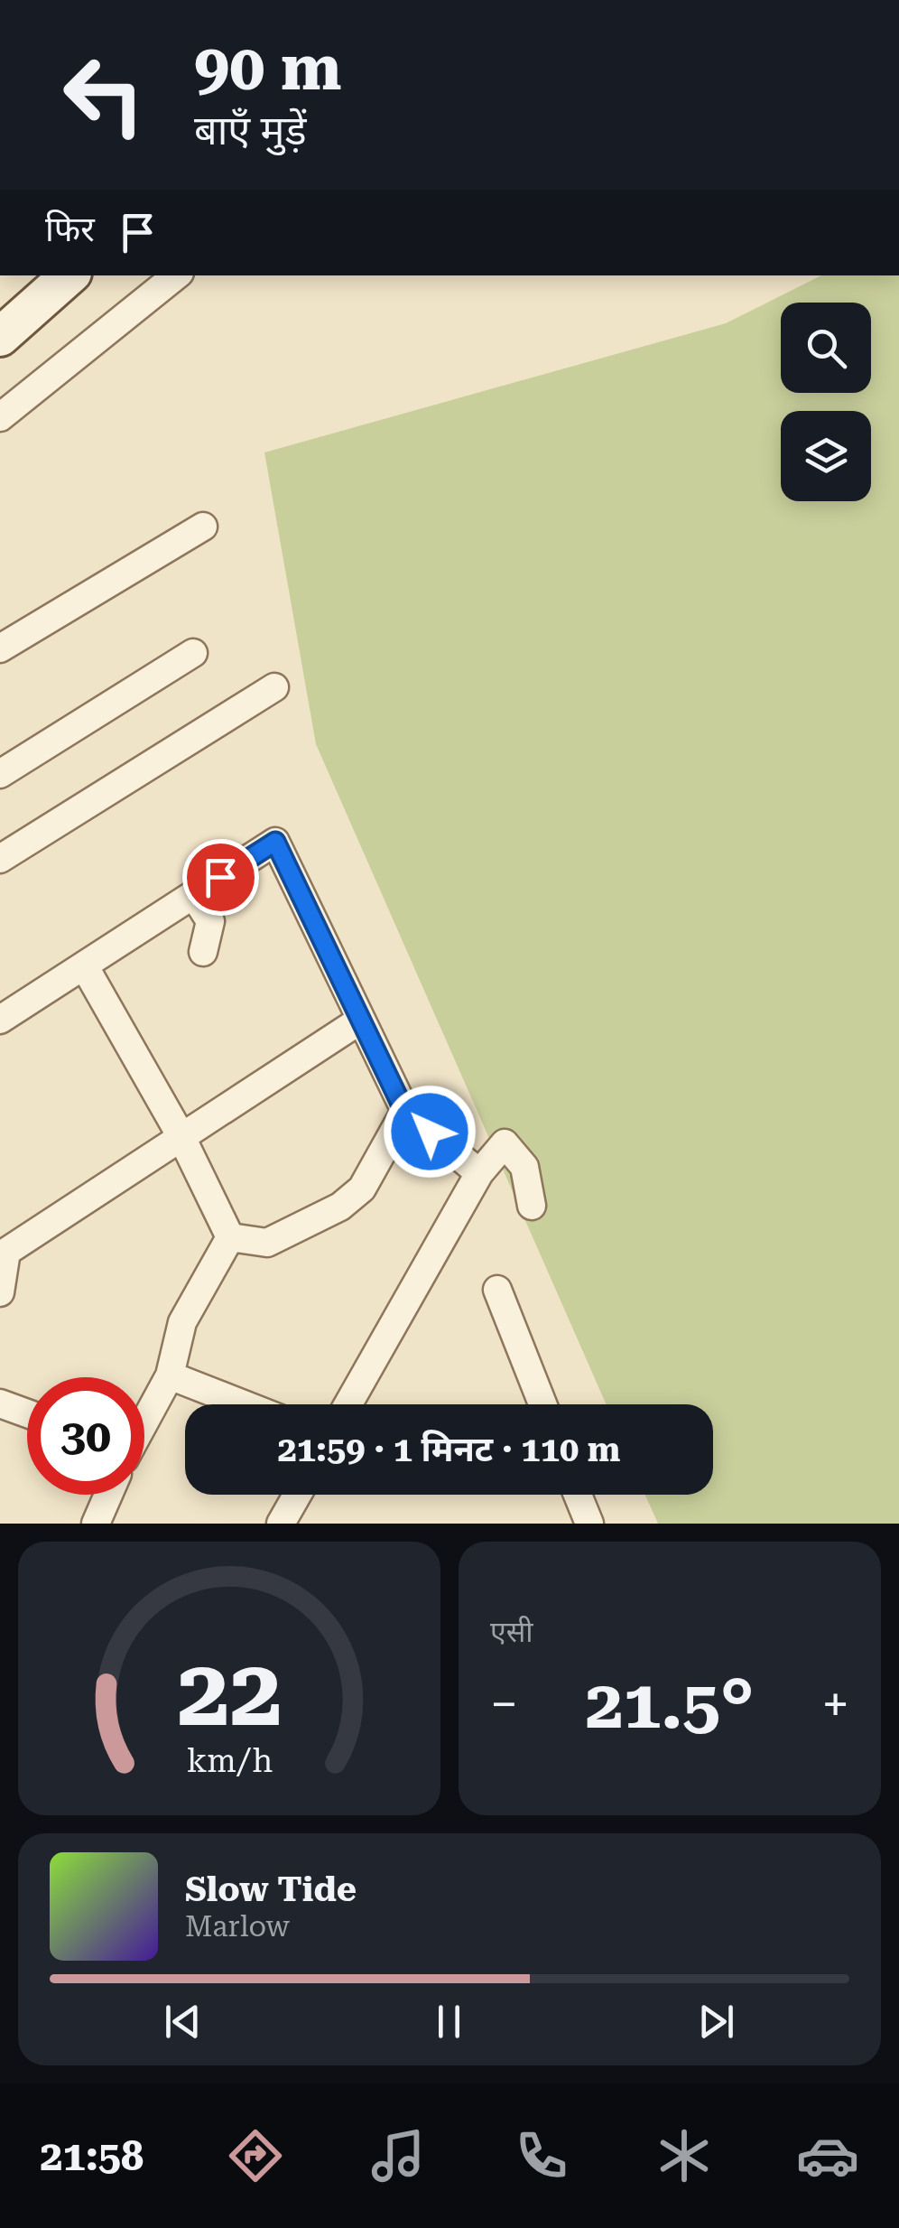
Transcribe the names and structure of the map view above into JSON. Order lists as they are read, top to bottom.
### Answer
{
  "page": {
    "turn": ["90 m", "बाएँ मुड़ें"],
    "then": "फिर",
    "limit": "30",
    "trip": "21:59 · 1 मिनट · 110 m",
    "tile": "एसी",
    "heat": ["−", "21.5°", "+"],
    "song": ["Slow Tide", "Marlow"],
    "tabs": "21:58",
    "gauge": ["22", "km/h"]
  }
}
